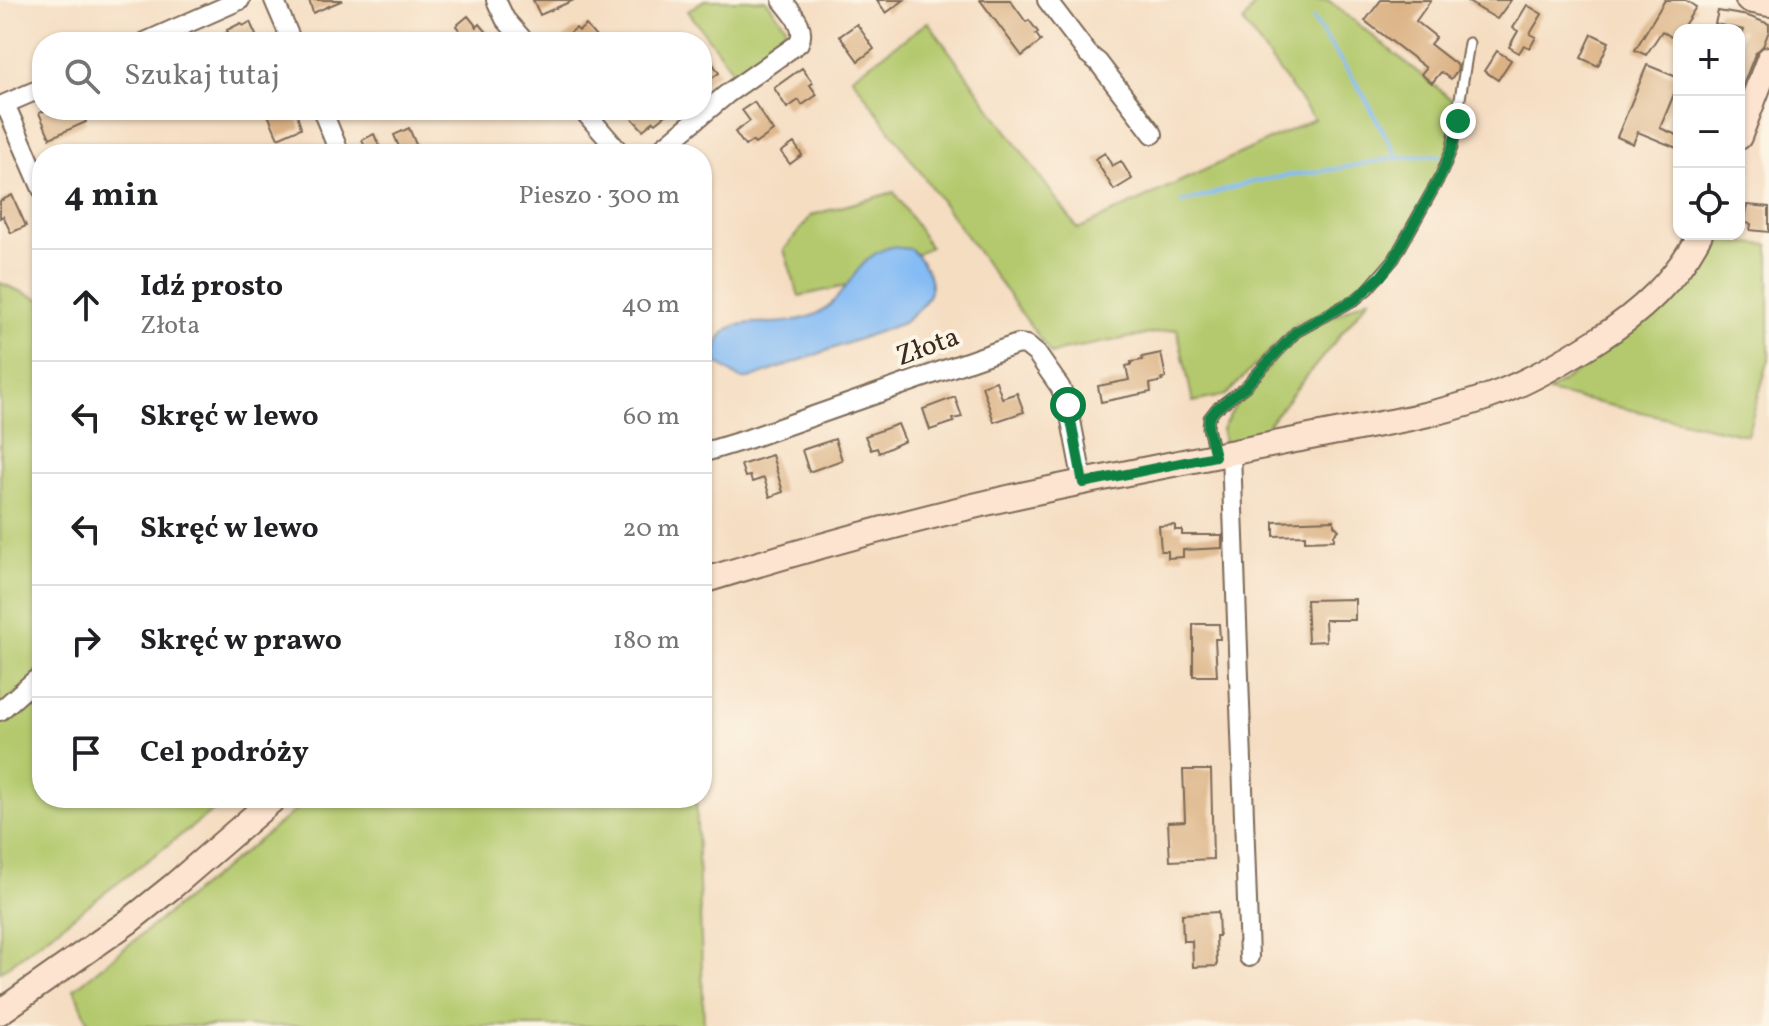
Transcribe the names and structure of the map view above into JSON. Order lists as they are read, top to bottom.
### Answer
{
  "streets": {
    "street": ["Złota"]
  },
  "page": {
    "map_buttons": ["+", "−"],
    "search": "Szukaj tutaj",
    "heading": ["4 min", "Pieszo · 300 m"],
    "list": [
      ["Idź prosto", "Złota", "40 m"],
      ["Skręć w lewo", "60 m"],
      ["Skręć w lewo", "20 m"],
      ["Skręć w prawo", "180 m"],
      "Cel podróży"
    ]
  }
}
